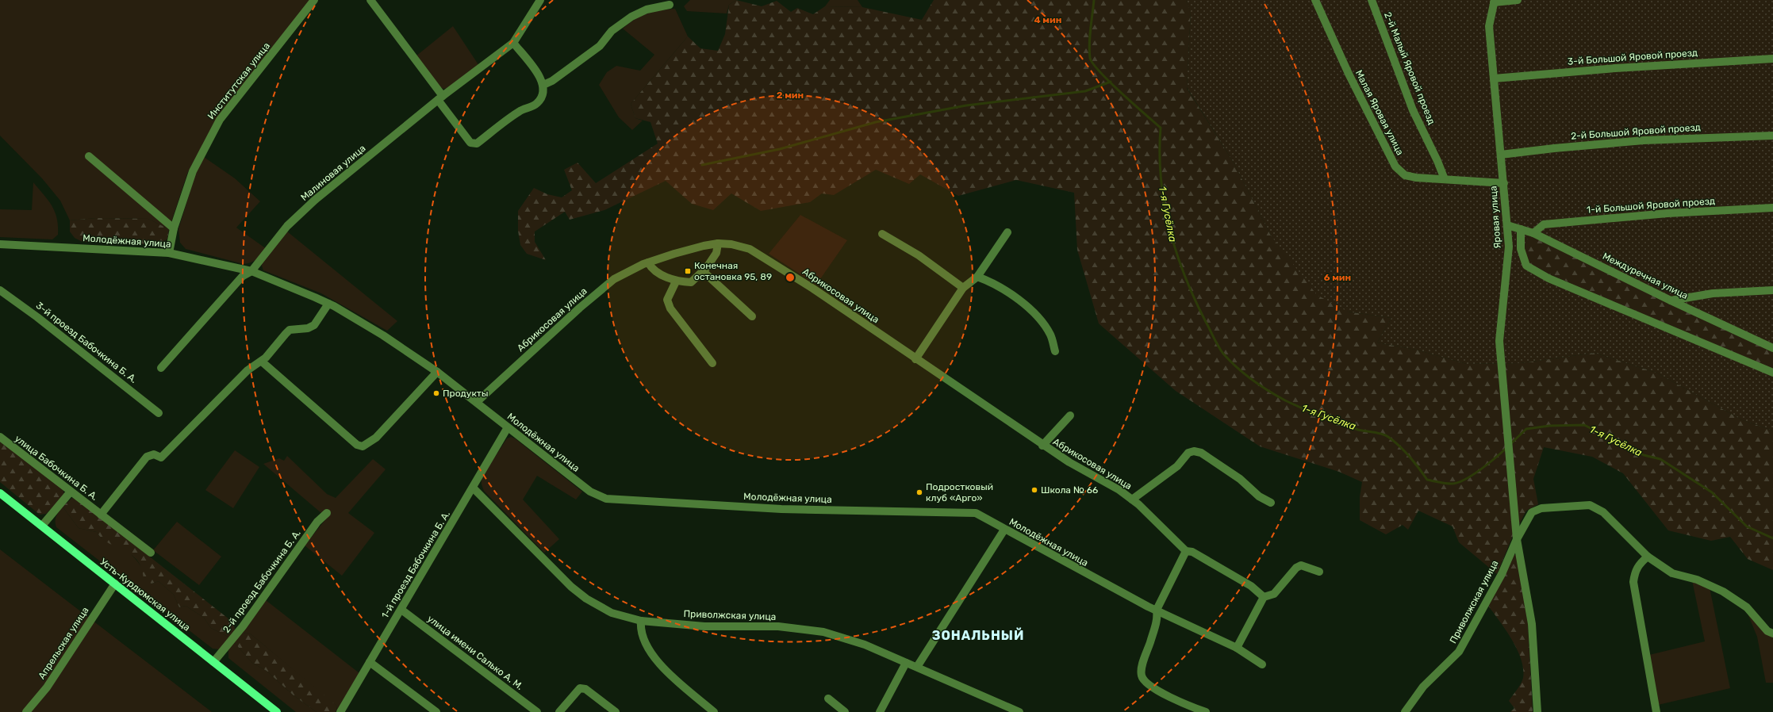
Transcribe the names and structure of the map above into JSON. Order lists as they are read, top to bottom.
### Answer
{
  "streets": {
    "main road": ["Усть-Курдюмская улица"],
    "street": [
      "3-й Большой Яровой проезд",
      "2-й Малый Яровой проезд",
      "Институтская улица",
      "Малая Яровая улица",
      "2-й Большой Яровой проезд",
      "Малиновая улица",
      "1-й Большой Яровой проезд",
      "Яровая улица",
      "Молодёжная улица",
      "Междуречная улица",
      "Абрикосовая улица",
      "3-й проезд Бабочкина Б. А.",
      "улица Бабочкина Б. А.",
      "1-й проезд Бабочкина Б. А.",
      "2-й проезд Бабочкина Б. А.",
      "Приволжская улица",
      "Апрельская улица",
      "улица имени Салько А. М."
    ]
  },
  "crossings": [
    ["3-й Большой Яровой проезд", "Яровая улица"],
    ["2-й Малый Яровой проезд", "Малая Яровая улица"],
    ["Институтская улица", "Молодёжная улица"],
    ["Малая Яровая улица", "Яровая улица"],
    ["2-й Большой Яровой проезд", "Яровая улица"],
    ["Малиновая улица", "Молодёжная улица"],
    ["1-й Большой Яровой проезд", "Междуречная улица"],
    ["Яровая улица", "Междуречная улица"],
    ["Яровая улица", "Приволжская улица"],
    ["Молодёжная улица", "Абрикосовая улица"],
    ["Молодёжная улица", "1-й проезд Бабочкина Б. А."],
    ["1-й проезд Бабочкина Б. А.", "Приволжская улица"],
    ["1-й проезд Бабочкина Б. А.", "улица имени Салько А. М."],
    ["2-й проезд Бабочкина Б. А.", "Усть-Курдюмская улица"],
    ["Усть-Курдюмская улица", "Апрельская улица"]
  ],
  "districts": ["ЗОНАЛЬНЫЙ"],
  "water": ["1-я Гусёлка"],
  "places": {
    "transit": ["Конечная остановка 95, 89"],
    "other": ["Продукты", "Школа № 66", "Подростковый клуб «Арго»"]
  },
  "rings": ["4 мин", "2 мин", "6 мин"]
}
